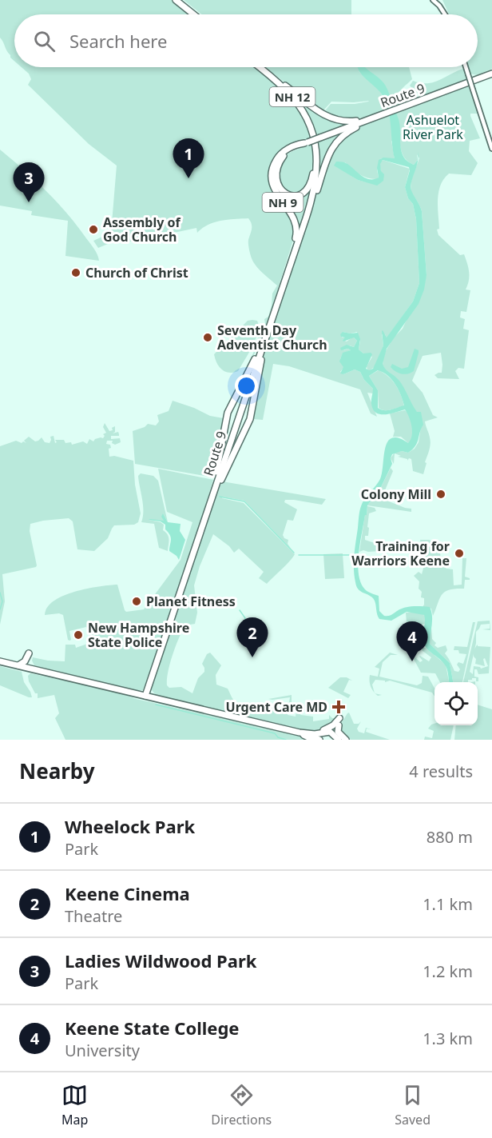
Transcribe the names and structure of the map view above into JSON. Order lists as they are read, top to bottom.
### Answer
{
  "streets": {
    "highway": ["Route 9", "NH 12", "NH 9"]
  },
  "crossings": [
    ["Route 9", "NH 12"],
    ["Route 9", "NH 9"],
    ["NH 12", "NH 9"]
  ],
  "parks": ["Ashuelot River Park"],
  "places": {
    "other": [
      "Assembly of God Church",
      "Church of Christ",
      "Seventh Day Adventist Church",
      "Colony Mill",
      "Training for Warriors Keene",
      "Planet Fitness",
      "New Hampshire State Police"
    ],
    "health": ["Urgent Care MD"]
  },
  "page": {
    "search": "Search here",
    "pins": [
      "1",
      "3",
      "2",
      "4"
    ],
    "heading": ["Nearby", "4 results"],
    "list": [
      {
        "mark": "1",
        "name": "Wheelock Park",
        "note": "Park",
        "value": "880 m"
      },
      {
        "mark": "2",
        "name": "Keene Cinema",
        "note": "Theatre",
        "value": "1.1 km"
      },
      {
        "mark": "3",
        "name": "Ladies Wildwood Park",
        "note": "Park",
        "value": "1.2 km"
      },
      {
        "mark": "4",
        "name": "Keene State College",
        "note": "University",
        "value": "1.3 km"
      }
    ],
    "nav": ["Map", "Directions", "Saved"]
  }
}
